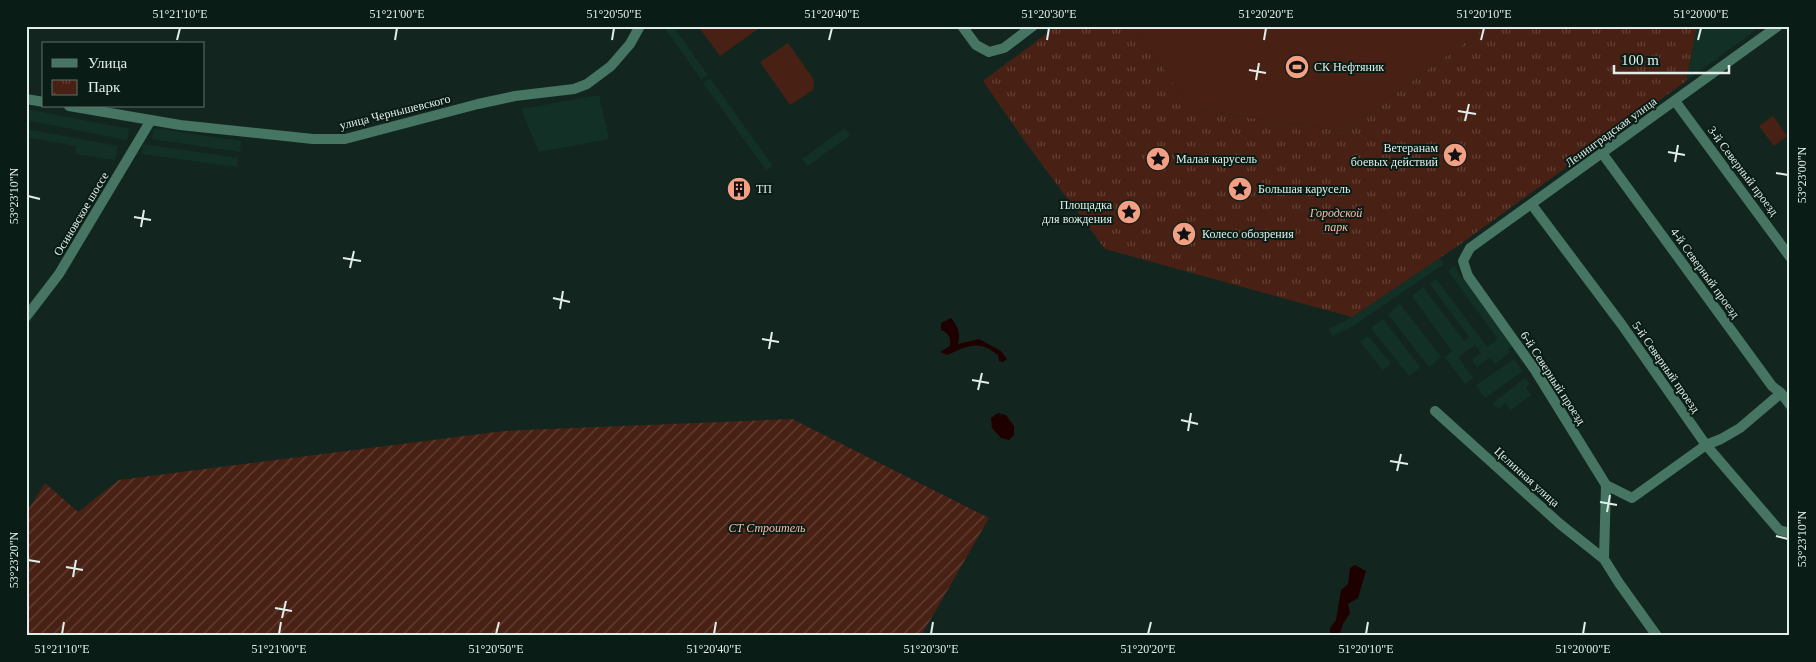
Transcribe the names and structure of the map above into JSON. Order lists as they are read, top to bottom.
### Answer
{
  "streets": {
    "street": [
      "улица Чернышевского",
      "Ленинградская улица",
      "3-й Северный проезд",
      "Осиновское шоссе",
      "4-й Северный проезд",
      "5-й Северный проезд",
      "6-й Северный проезд",
      "Целинная улица"
    ]
  },
  "crossings": [
    ["улица Чернышевского", "Осиновское шоссе"],
    ["Ленинградская улица", "3-й Северный проезд"],
    ["Ленинградская улица", "4-й Северный проезд"],
    ["Ленинградская улица", "5-й Северный проезд"],
    ["Ленинградская улица", "6-й Северный проезд"]
  ],
  "parks": ["Городской парк", "СТ Строитель"],
  "places": {
    "sports": ["СК Нефтяник"],
    "place": [
      "Ветеранам боевых действий",
      "Малая карусель",
      "Большая карусель",
      "Площадка для вождения",
      "Колесо обозрения"
    ],
    "building": ["ТП"]
  },
  "legend": ["Улица", "Парк"],
  "scale_bar": "100 m",
  "coordinates": [
    "51°21'10\"E",
    "51°21'00\"E",
    "51°20'50\"E",
    "51°20'40\"E",
    "51°20'30\"E",
    "51°20'20\"E",
    "51°20'10\"E",
    "51°20'00\"E",
    "53°23'00\"N",
    "53°23'10\"N",
    "53°23'20\"N"
  ]
}
